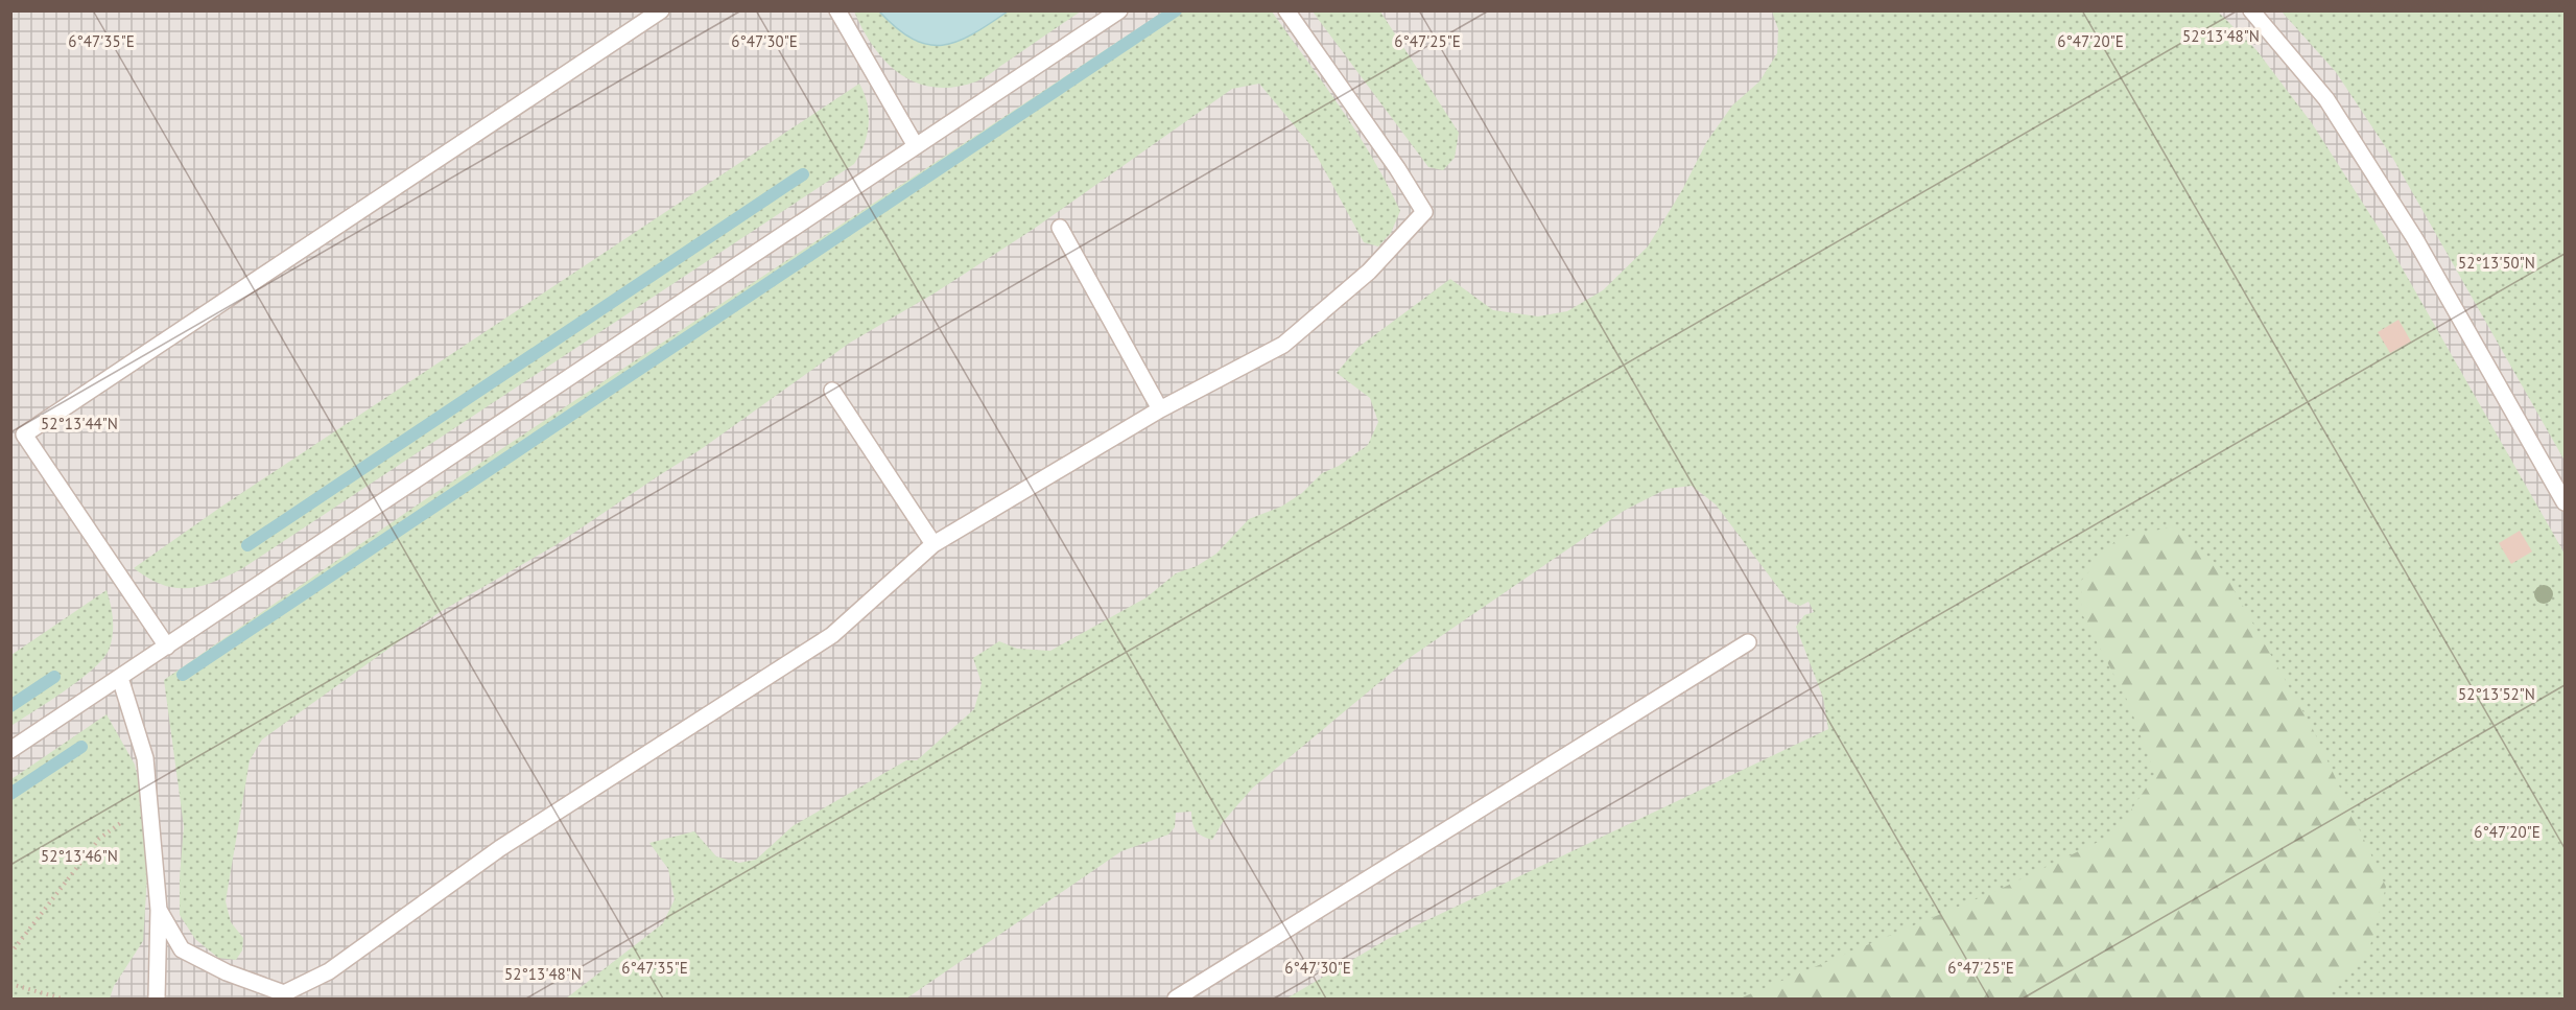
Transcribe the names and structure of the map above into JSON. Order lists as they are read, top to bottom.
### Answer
{
  "coordinates": [
    "52°13'48\"N",
    "6°47'35\"E",
    "6°47'30\"E",
    "6°47'25\"E",
    "6°47'20\"E",
    "52°13'50\"N",
    "52°13'44\"N",
    "52°13'52\"N",
    "52°13'46\"N"
  ]
}
